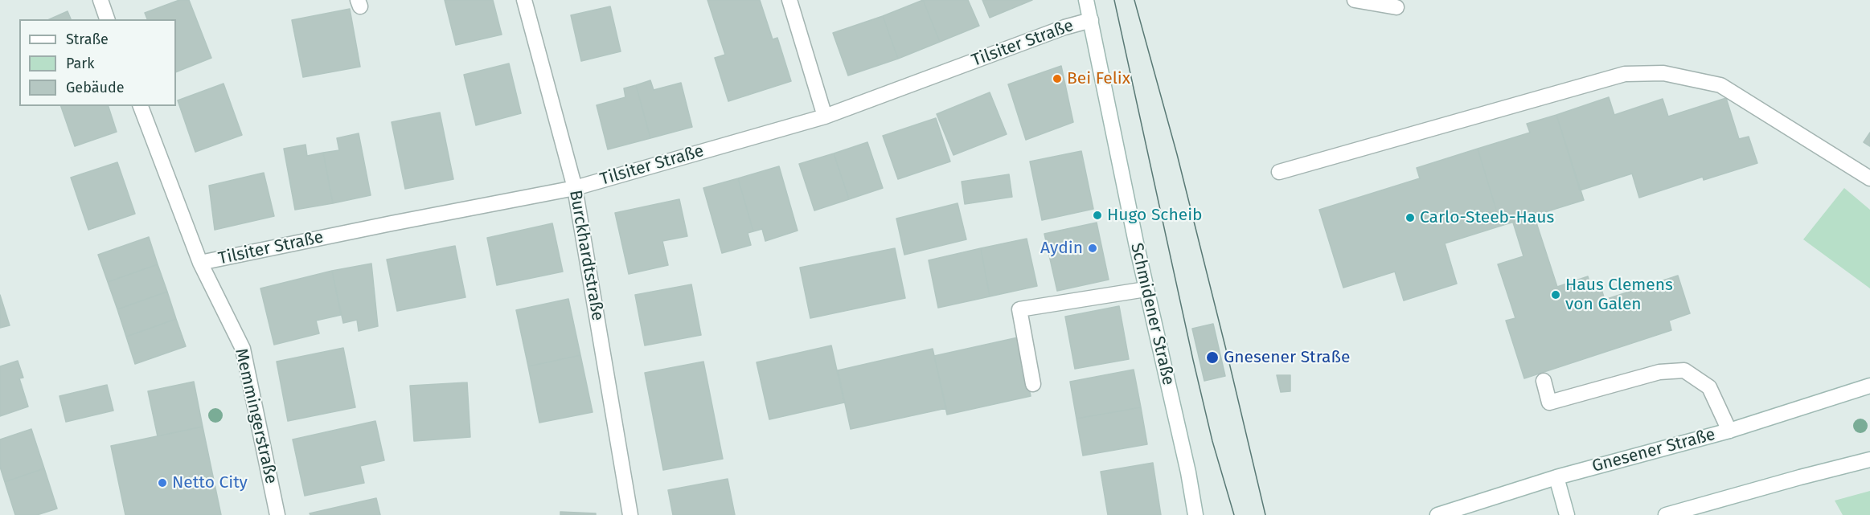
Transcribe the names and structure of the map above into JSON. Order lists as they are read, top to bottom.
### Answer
{
  "streets": {
    "street": [
      "Tilsiter Straße",
      "Burckhardtstraße",
      "Schmidener Straße",
      "Memmingerstraße",
      "Gnesener Straße"
    ]
  },
  "crossings": [
    ["Tilsiter Straße", "Burckhardtstraße"],
    ["Tilsiter Straße", "Schmidener Straße"],
    ["Tilsiter Straße", "Memmingerstraße"]
  ],
  "places": [
    "Bei Felix",
    "Hugo Scheib",
    "Carlo-Steeb-Haus",
    "Aydin",
    "Haus Clemens von Galen",
    "Gnesener Straße",
    "Netto City"
  ],
  "legend": ["Straße", "Park", "Gebäude"]
}
